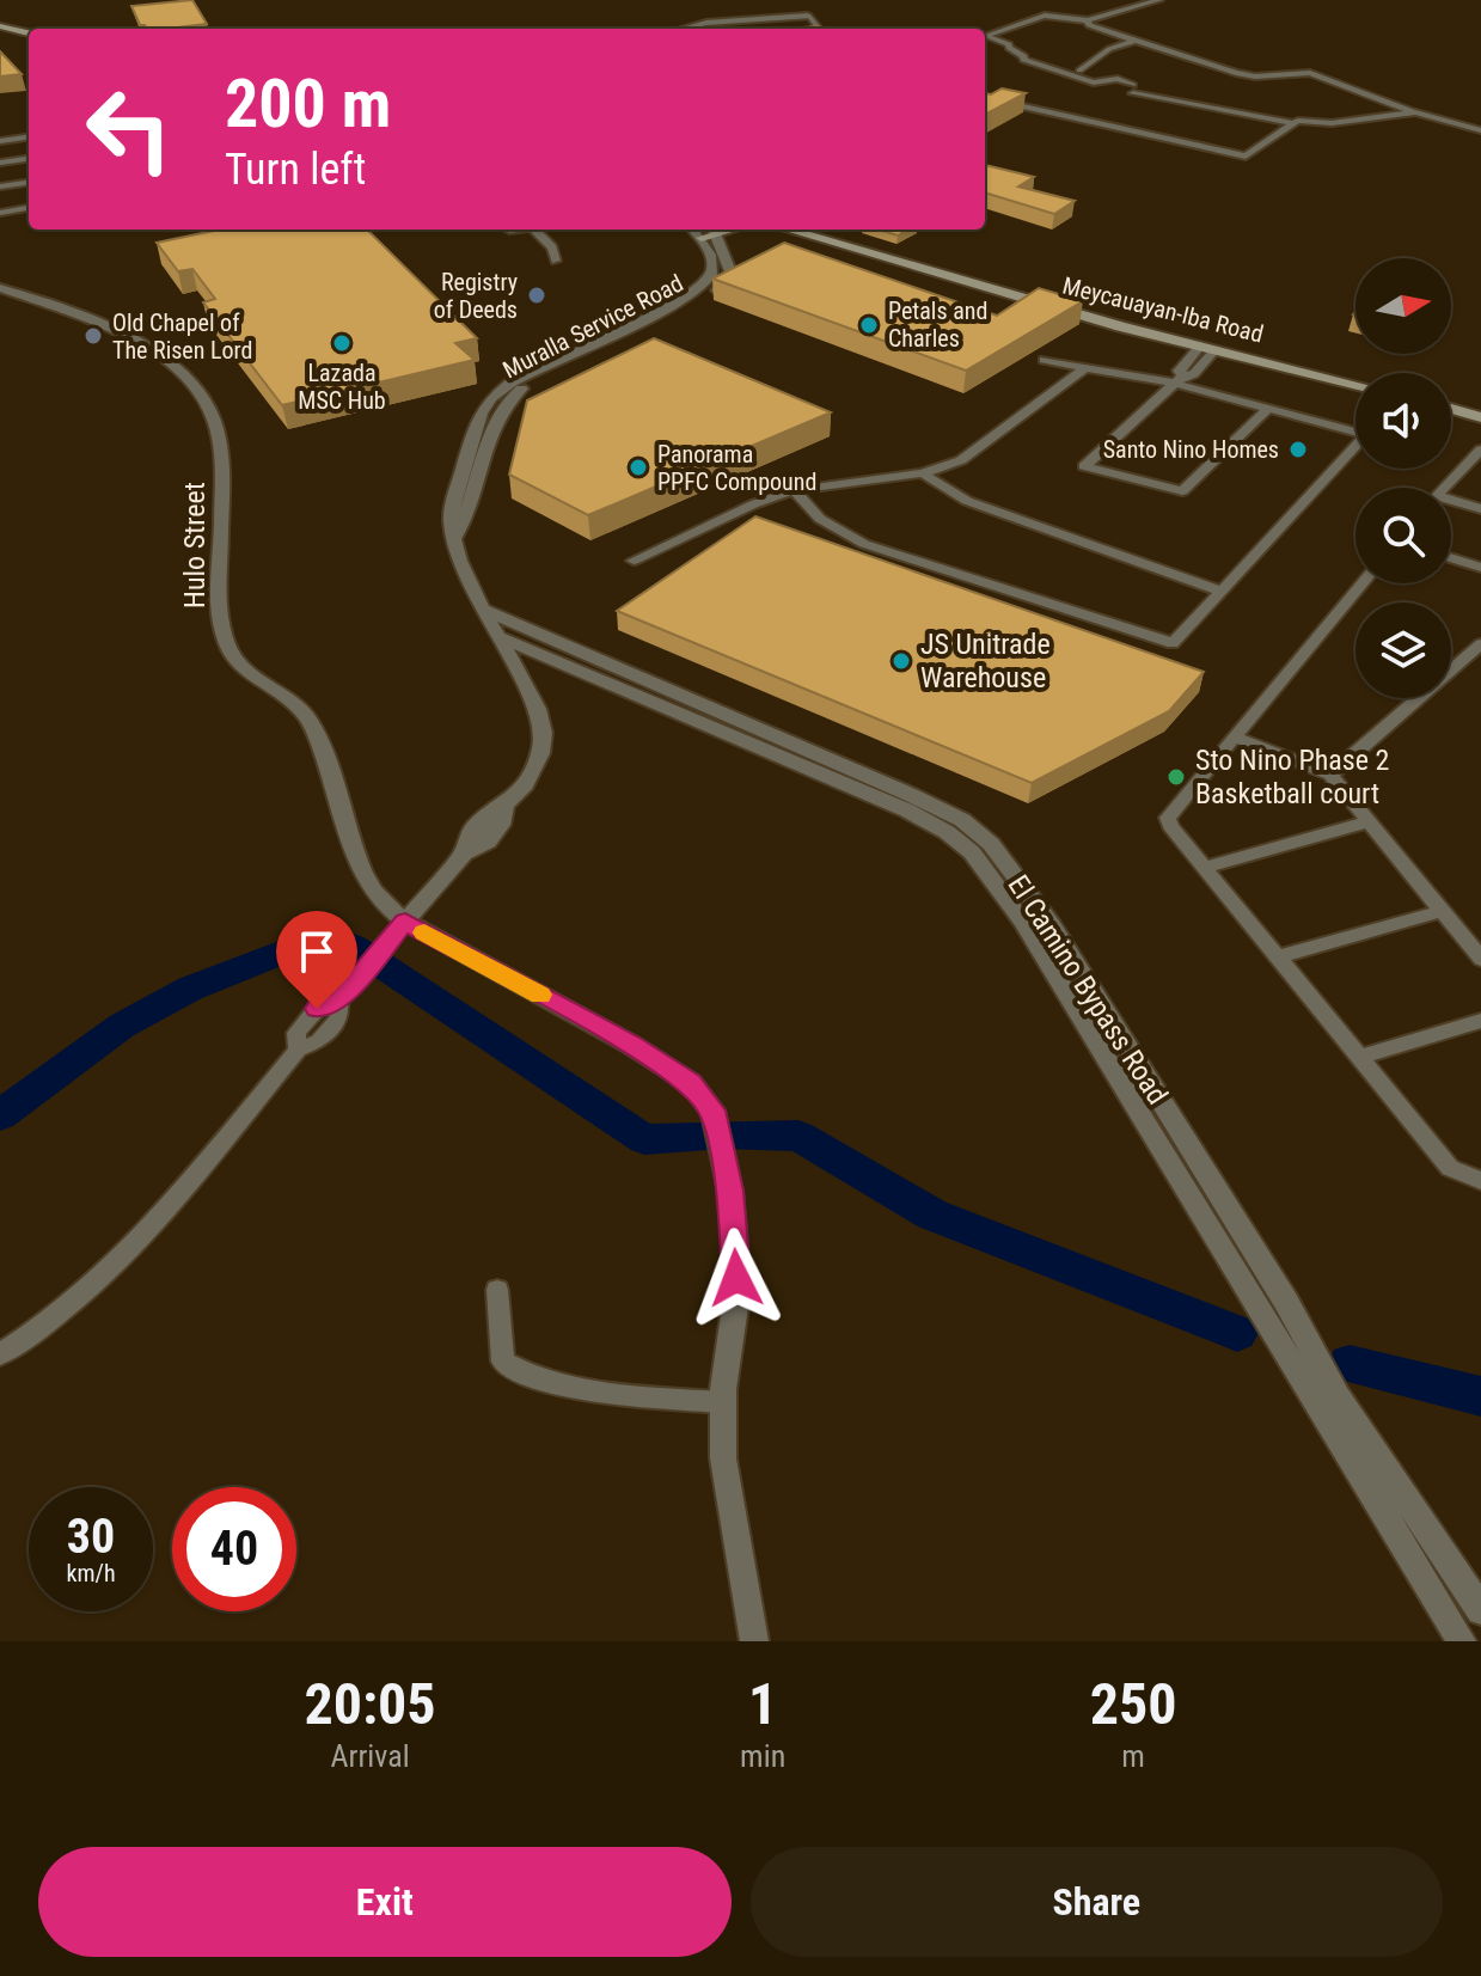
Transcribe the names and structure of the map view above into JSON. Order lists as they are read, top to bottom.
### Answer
{
  "streets": {
    "main road": ["Meycauayan-Iba Road"],
    "street": ["Muralla Service Road", "Hulo Street", "El Camino Bypass Road"]
  },
  "crossings": [
    ["Muralla Service Road", "Hulo Street"],
    ["Muralla Service Road", "El Camino Bypass Road"]
  ],
  "places": [
    "Registry of Deeds",
    "Petals and Charles",
    "Old Chapel of The Risen Lord",
    "Lazada MSC Hub",
    "Santo Nino Homes",
    "Panorama PPFC Compound",
    "JS Unitrade Warehouse",
    "Sto Nino Phase 2 Basketball court"
  ],
  "north": "right",
  "page": {
    "turn": ["200 m", "Turn left"],
    "speed": "30 km/h",
    "limit": "40",
    "eta": [
      "20:05",
      "Arrival",
      "1",
      "min",
      "250",
      "m"
    ],
    "buttons": ["Exit", "Share"]
  }
}
